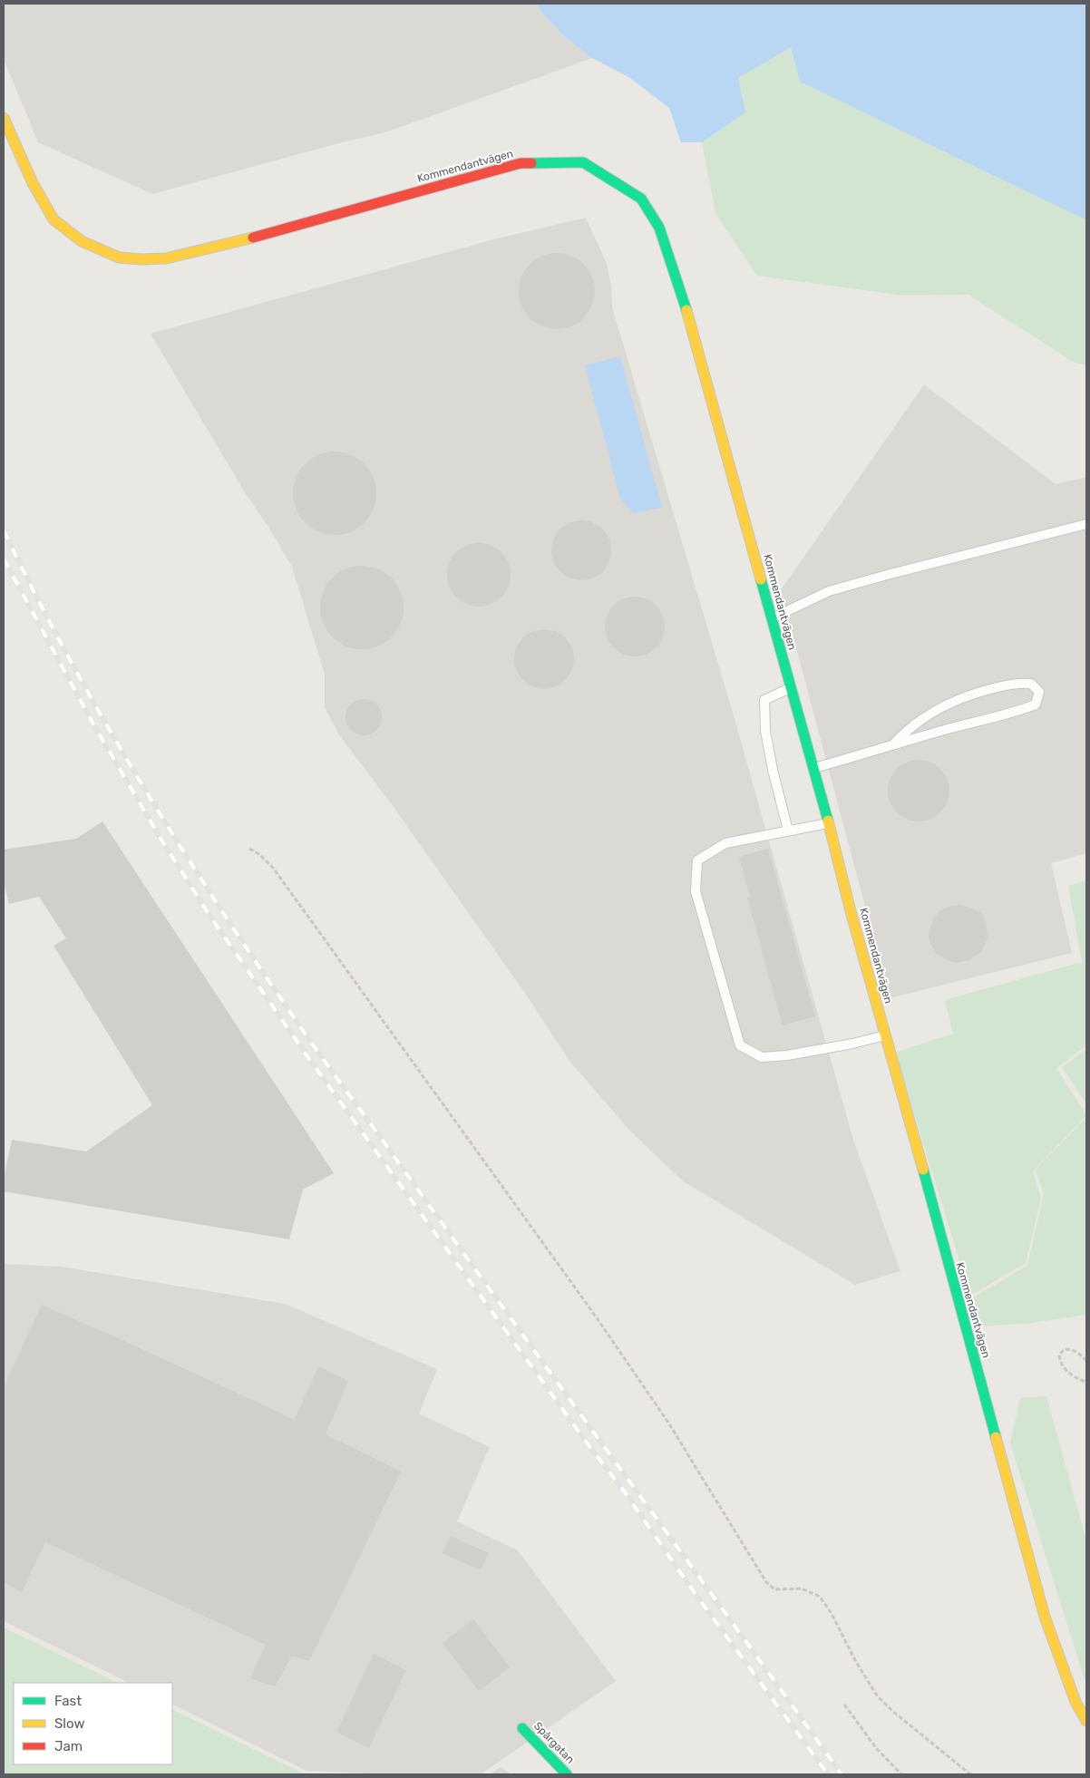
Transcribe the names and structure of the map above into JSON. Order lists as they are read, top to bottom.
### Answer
{
  "streets": {
    "street": ["Kommendantvägen", "Spårgatan"]
  },
  "legend": ["Fast", "Slow", "Jam"]
}
